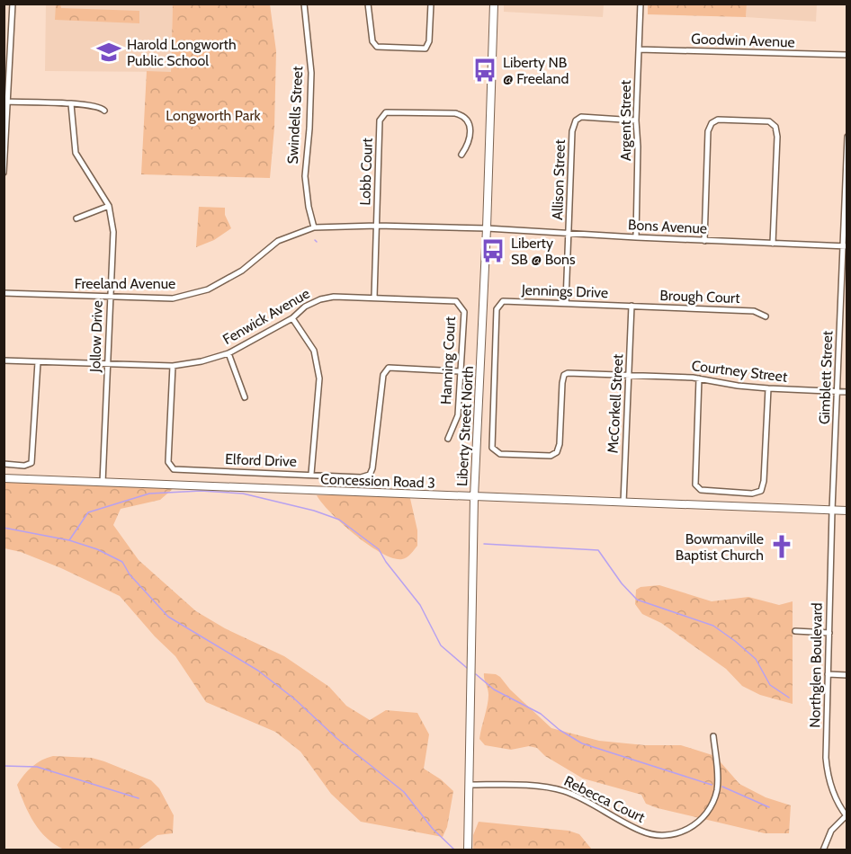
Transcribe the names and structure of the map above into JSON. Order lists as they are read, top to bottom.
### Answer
{
  "streets": {
    "main road": ["Liberty Street North", "Concession Road 3"],
    "street": [
      "Goodwin Avenue",
      "Swindells Street",
      "Argent Street",
      "Lobb Court",
      "Allison Street",
      "Bons Avenue",
      "Freeland Avenue",
      "Jennings Drive",
      "Brough Court",
      "Fenwick Avenue",
      "Jollow Drive",
      "Hanning Court",
      "Courtney Street",
      "Gimblett Street",
      "McCorkell Street",
      "Elford Drive",
      "Northglen Boulevard",
      "Rebecca Court"
    ]
  },
  "crossings": [
    ["Goodwin Avenue", "Argent Street"],
    ["Swindells Street", "Freeland Avenue"],
    ["Argent Street", "Allison Street"],
    ["Argent Street", "Bons Avenue"],
    ["Lobb Court", "Freeland Avenue"],
    ["Allison Street", "Bons Avenue"],
    ["Allison Street", "Jennings Drive"],
    ["Bons Avenue", "Freeland Avenue"],
    ["Bons Avenue", "Gimblett Street"],
    ["Bons Avenue", "Liberty Street North"],
    ["Freeland Avenue", "Jollow Drive"],
    ["Freeland Avenue", "Liberty Street North"],
    ["Jennings Drive", "Brough Court"],
    ["Jennings Drive", "Courtney Street"],
    ["Jennings Drive", "McCorkell Street"],
    ["Brough Court", "McCorkell Street"],
    ["Fenwick Avenue", "Jollow Drive"],
    ["Fenwick Avenue", "Hanning Court"],
    ["Fenwick Avenue", "Elford Drive"],
    ["Jollow Drive", "Concession Road 3"],
    ["Hanning Court", "Elford Drive"],
    ["Courtney Street", "Gimblett Street"],
    ["Courtney Street", "McCorkell Street"],
    ["Gimblett Street", "Concession Road 3"],
    ["Gimblett Street", "Northglen Boulevard"],
    ["McCorkell Street", "Concession Road 3"],
    ["Liberty Street North", "Concession Road 3"],
    ["Liberty Street North", "Rebecca Court"],
    ["Concession Road 3", "Northglen Boulevard"]
  ],
  "parks": ["Longworth Park"],
  "places": {
    "school or university": ["Harold Longworth Public School"],
    "bus stop": ["Liberty NB @ Freeland", "Liberty SB @ Bons"],
    "church": ["Bowmanville Baptist Church"]
  }
}
